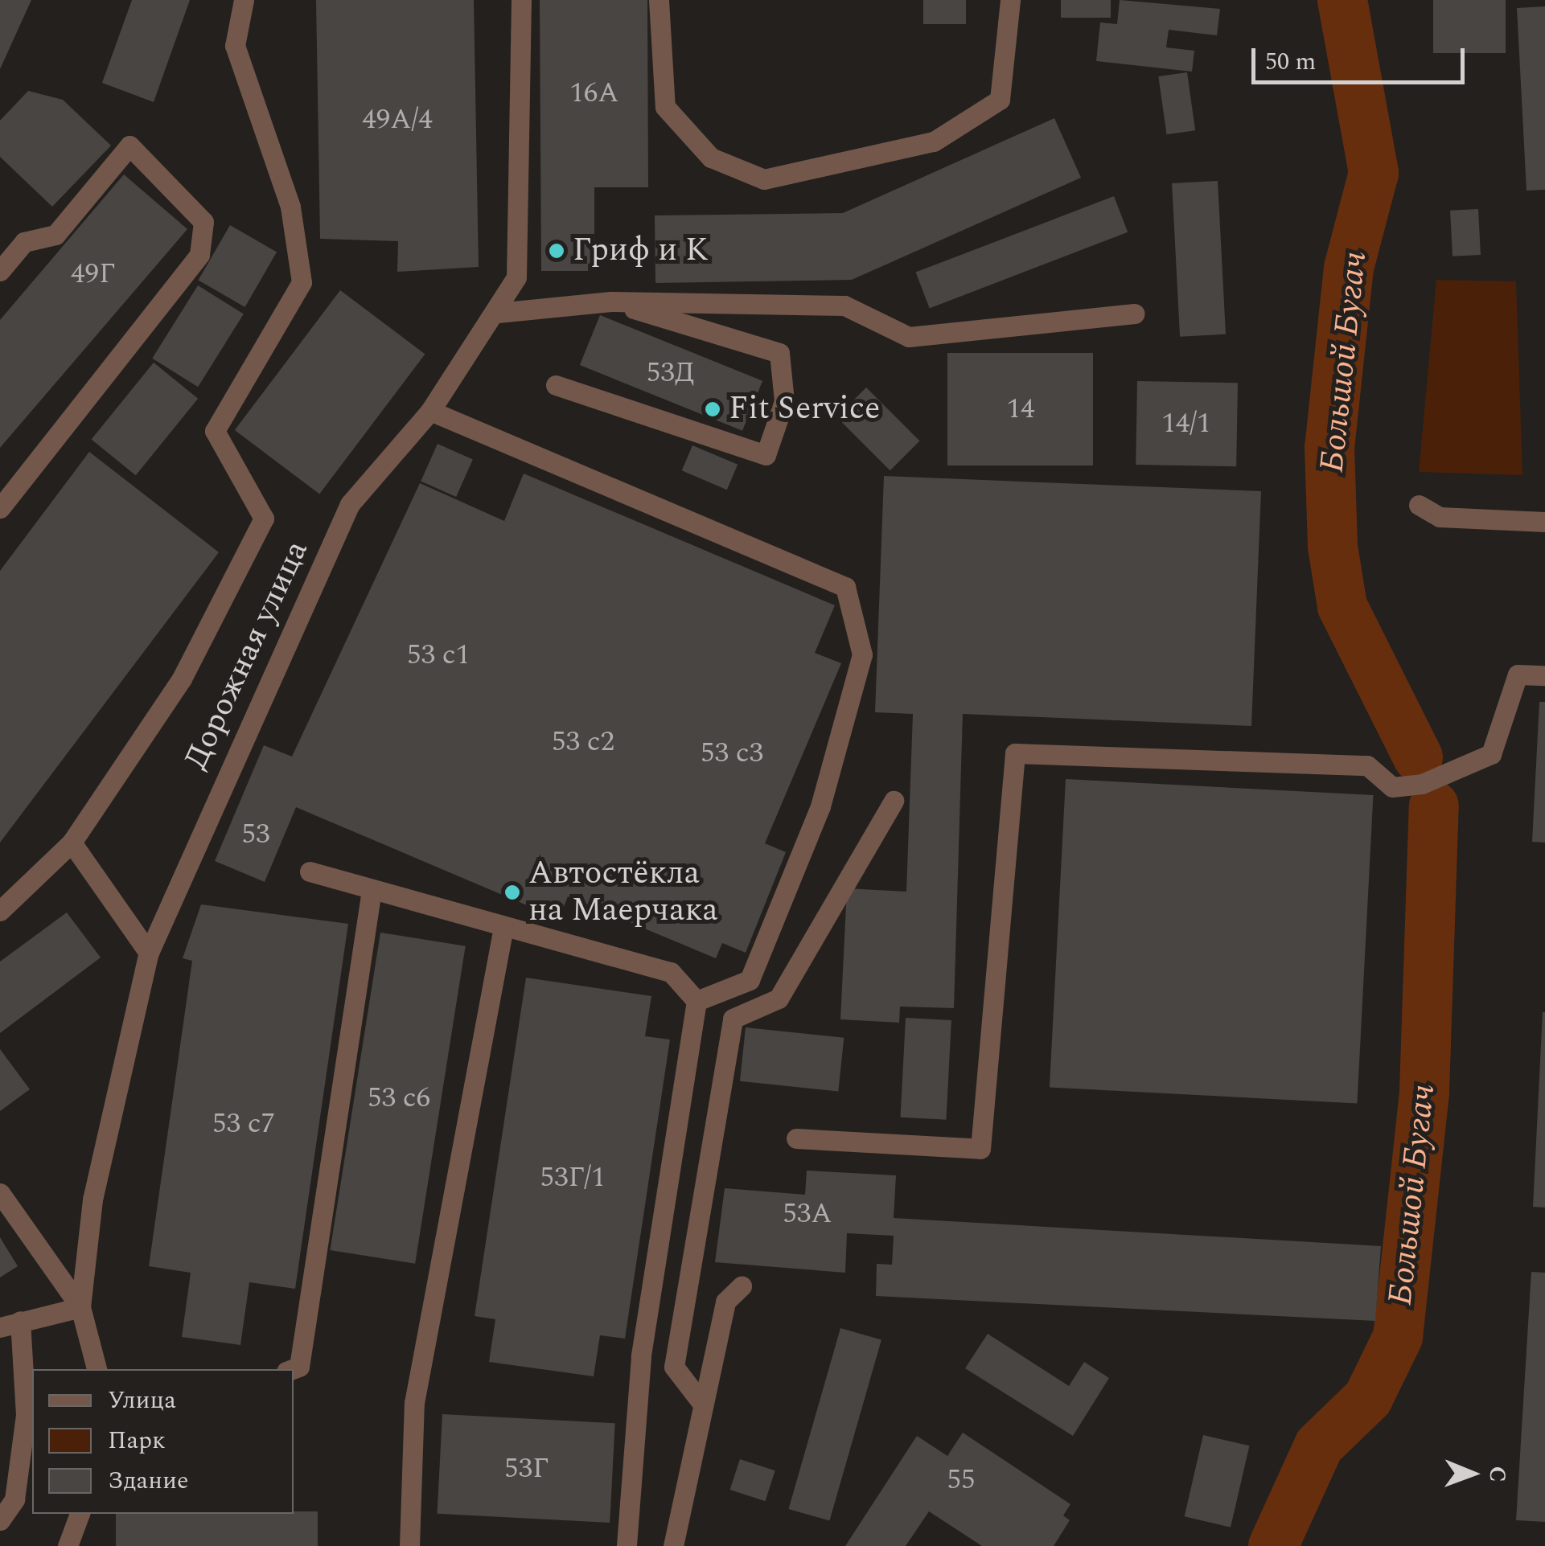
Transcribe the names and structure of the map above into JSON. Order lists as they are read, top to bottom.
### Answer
{
  "streets": {
    "street": ["Дорожная улица"]
  },
  "water": ["Большой Бугач"],
  "places": ["Гриф и К", "Fit Service", "Автостёкла на Маерчака"],
  "house_numbers": [
    "16А",
    "49А/4",
    "49Г",
    "53Д",
    "14",
    "14/1",
    "53 с1",
    "53 с2",
    "53 с3",
    "53",
    "53 с6",
    "53 с7",
    "53Г/1",
    "53А",
    "53Г",
    "55"
  ],
  "legend": ["Улица", "Парк", "Здание"],
  "scale_bar": "50 m",
  "north": "right"
}
